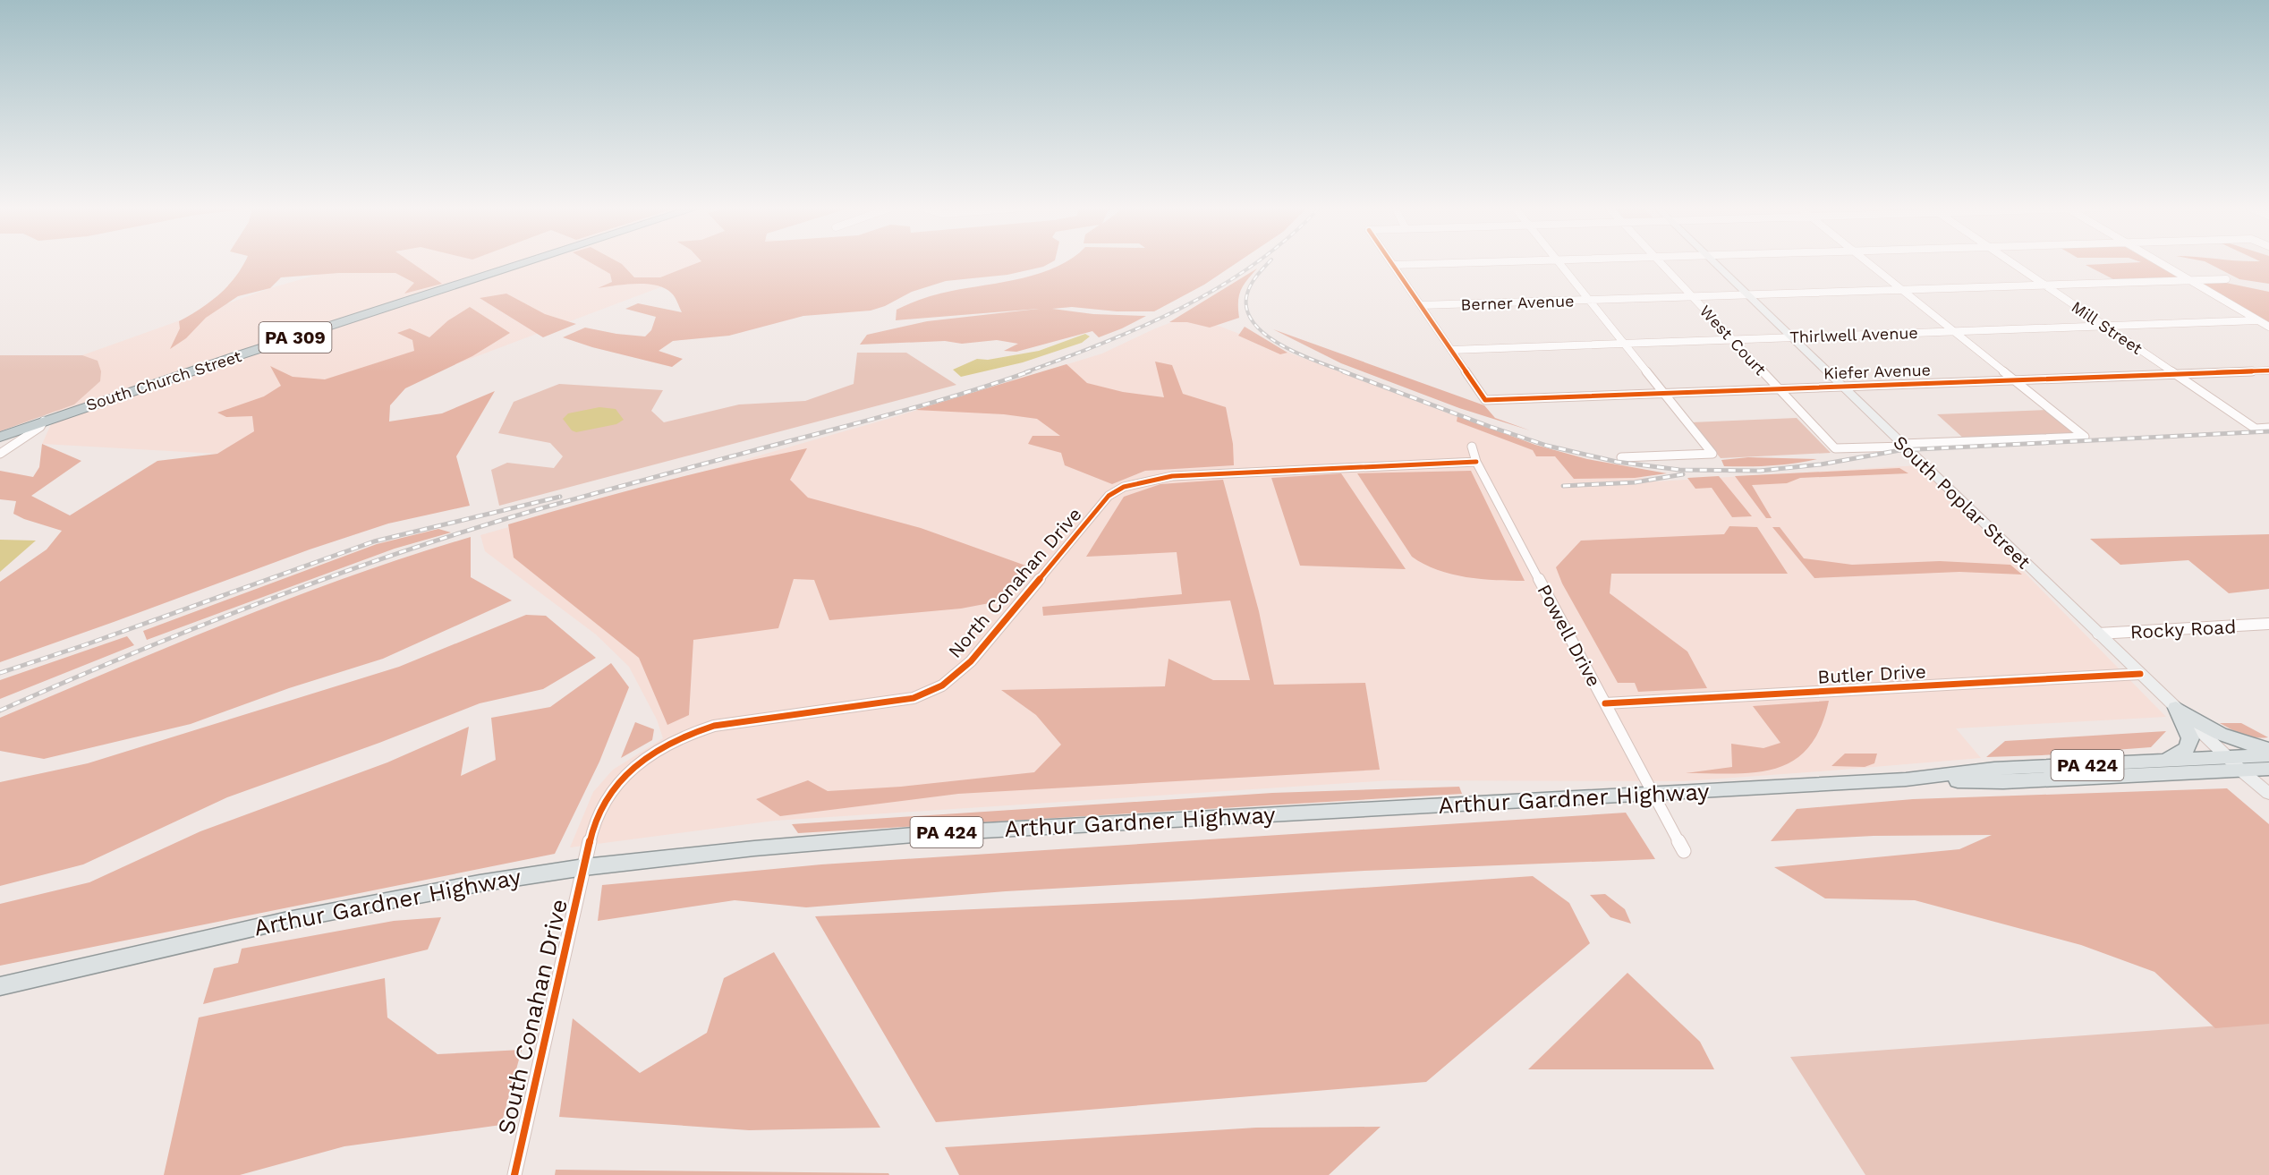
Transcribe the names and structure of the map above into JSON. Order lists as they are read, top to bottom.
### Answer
{
  "streets": {
    "highway": ["PA 309", "South Church Street"],
    "main road": ["South Poplar Street", "PA 424", "Arthur Gardner Highway"],
    "street": [
      "Berner Avenue",
      "Mill Street",
      "Thirlwell Avenue",
      "West Court",
      "Kiefer Avenue",
      "North Conahan Drive",
      "Rocky Road",
      "Powell Drive",
      "Butler Drive",
      "South Conahan Drive"
    ]
  },
  "crossings": [
    ["Berner Avenue", "Mill Street"],
    ["Berner Avenue", "West Court"],
    ["Berner Avenue", "South Poplar Street"],
    ["Mill Street", "Thirlwell Avenue"],
    ["Mill Street", "Kiefer Avenue"],
    ["Thirlwell Avenue", "West Court"],
    ["Thirlwell Avenue", "Kiefer Avenue"],
    ["Thirlwell Avenue", "South Poplar Street"],
    ["West Court", "Kiefer Avenue"],
    ["West Court", "South Poplar Street"],
    ["Kiefer Avenue", "South Poplar Street"],
    ["South Poplar Street", "Rocky Road"],
    ["South Poplar Street", "Butler Drive"],
    ["South Poplar Street", "Arthur Gardner Highway"],
    ["North Conahan Drive", "Powell Drive"],
    ["North Conahan Drive", "Arthur Gardner Highway"],
    ["North Conahan Drive", "South Conahan Drive"],
    ["Powell Drive", "Butler Drive"],
    ["Powell Drive", "Arthur Gardner Highway"],
    ["Arthur Gardner Highway", "South Conahan Drive"]
  ]
}
